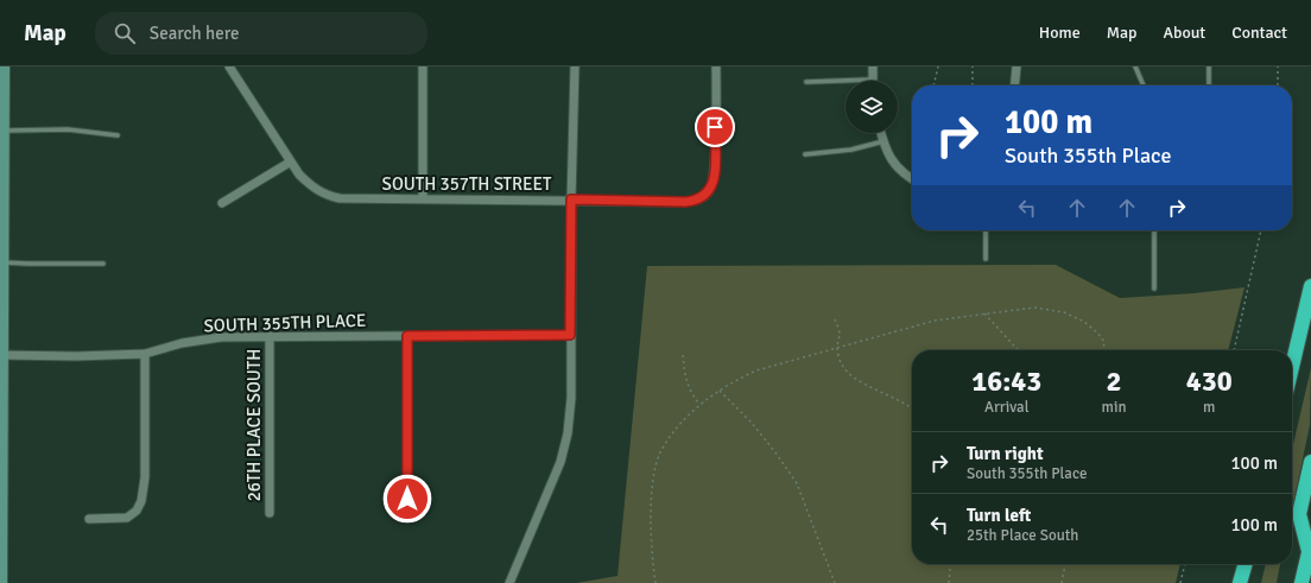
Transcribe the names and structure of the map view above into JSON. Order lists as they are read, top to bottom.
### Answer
{
  "streets": {
    "street": ["SOUTH 357TH STREET", "SOUTH 355TH PLACE", "26TH PLACE SOUTH"]
  },
  "crossings": [
    ["SOUTH 355TH PLACE", "26TH PLACE SOUTH"]
  ],
  "page": {
    "header": "Map",
    "search": "Search here",
    "nav": [
      "Home",
      "Map",
      "About",
      "Contact"
    ],
    "turn": ["100 m", "South 355th Place"],
    "eta": [
      "16:43",
      "Arrival",
      "2",
      "min",
      "430",
      "m"
    ],
    "list": [
      {
        "name": "Turn right",
        "note": "South 355th Place",
        "value": "100 m"
      },
      {
        "name": "Turn left",
        "note": "25th Place South",
        "value": "100 m"
      }
    ]
  }
}
